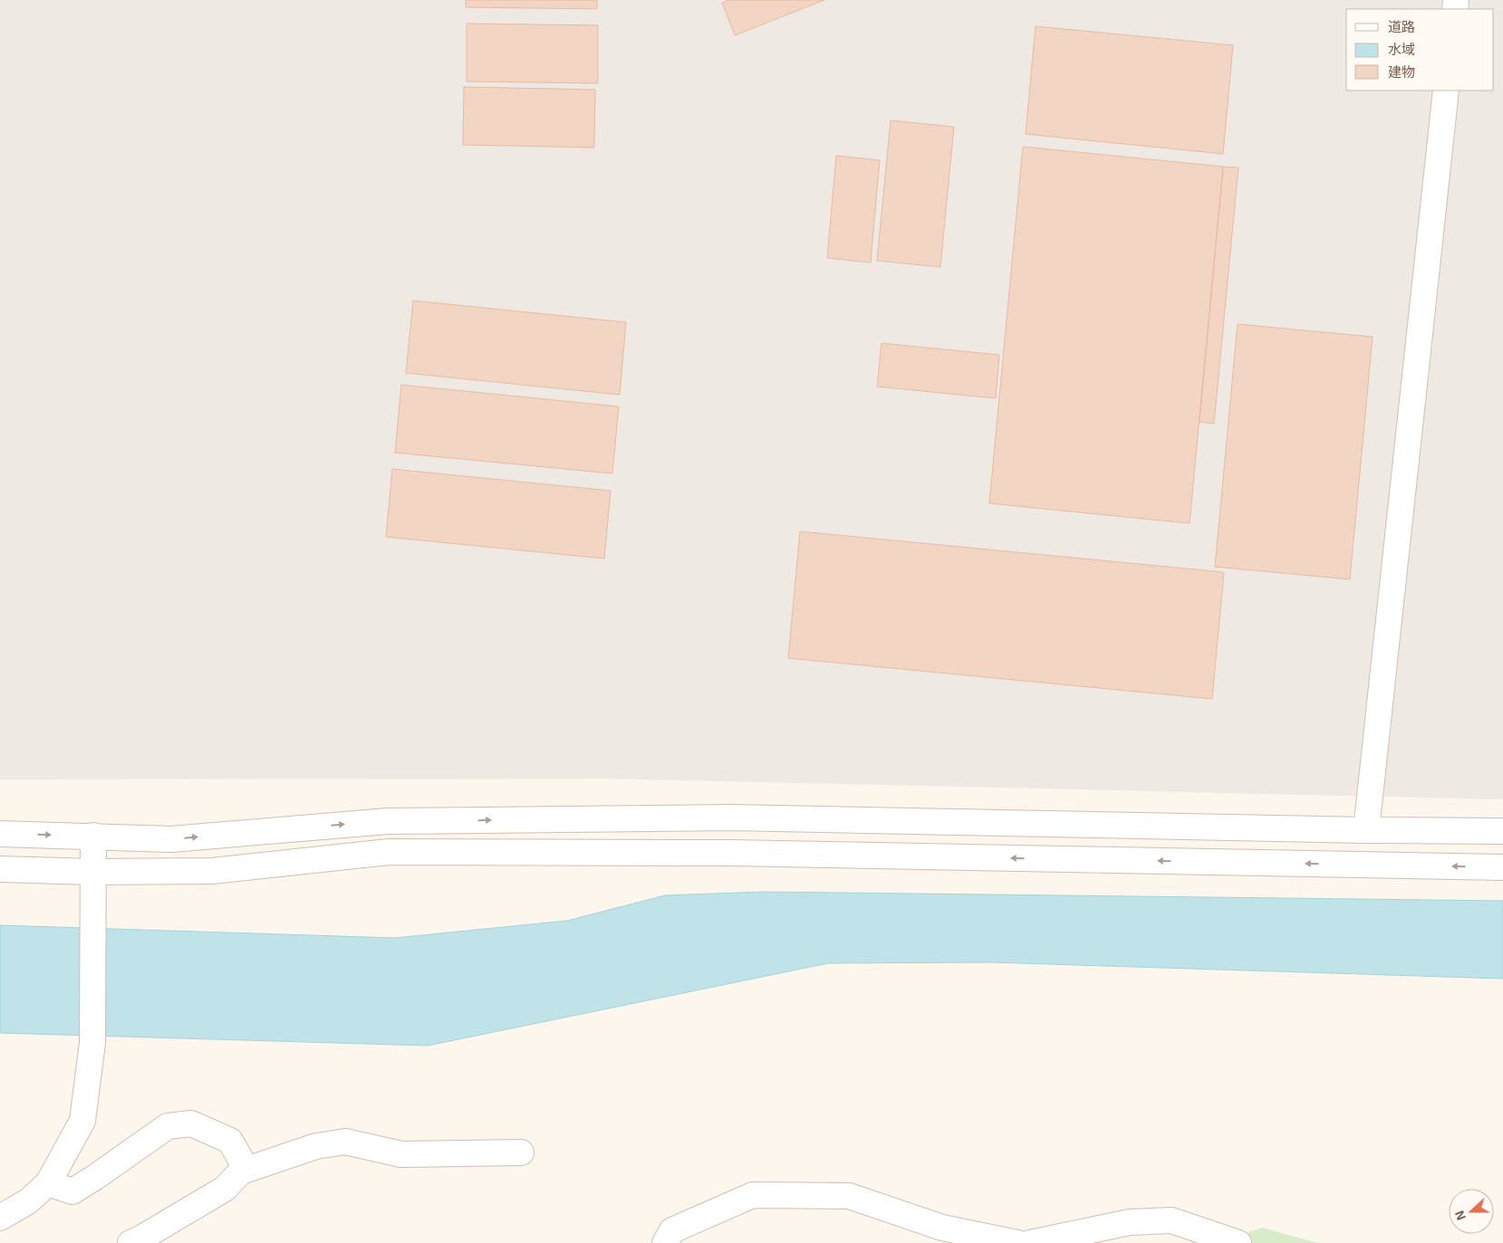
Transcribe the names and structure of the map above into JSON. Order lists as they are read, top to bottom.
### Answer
{
  "legend": ["道路", "水域", "建物"],
  "north": "left"
}
